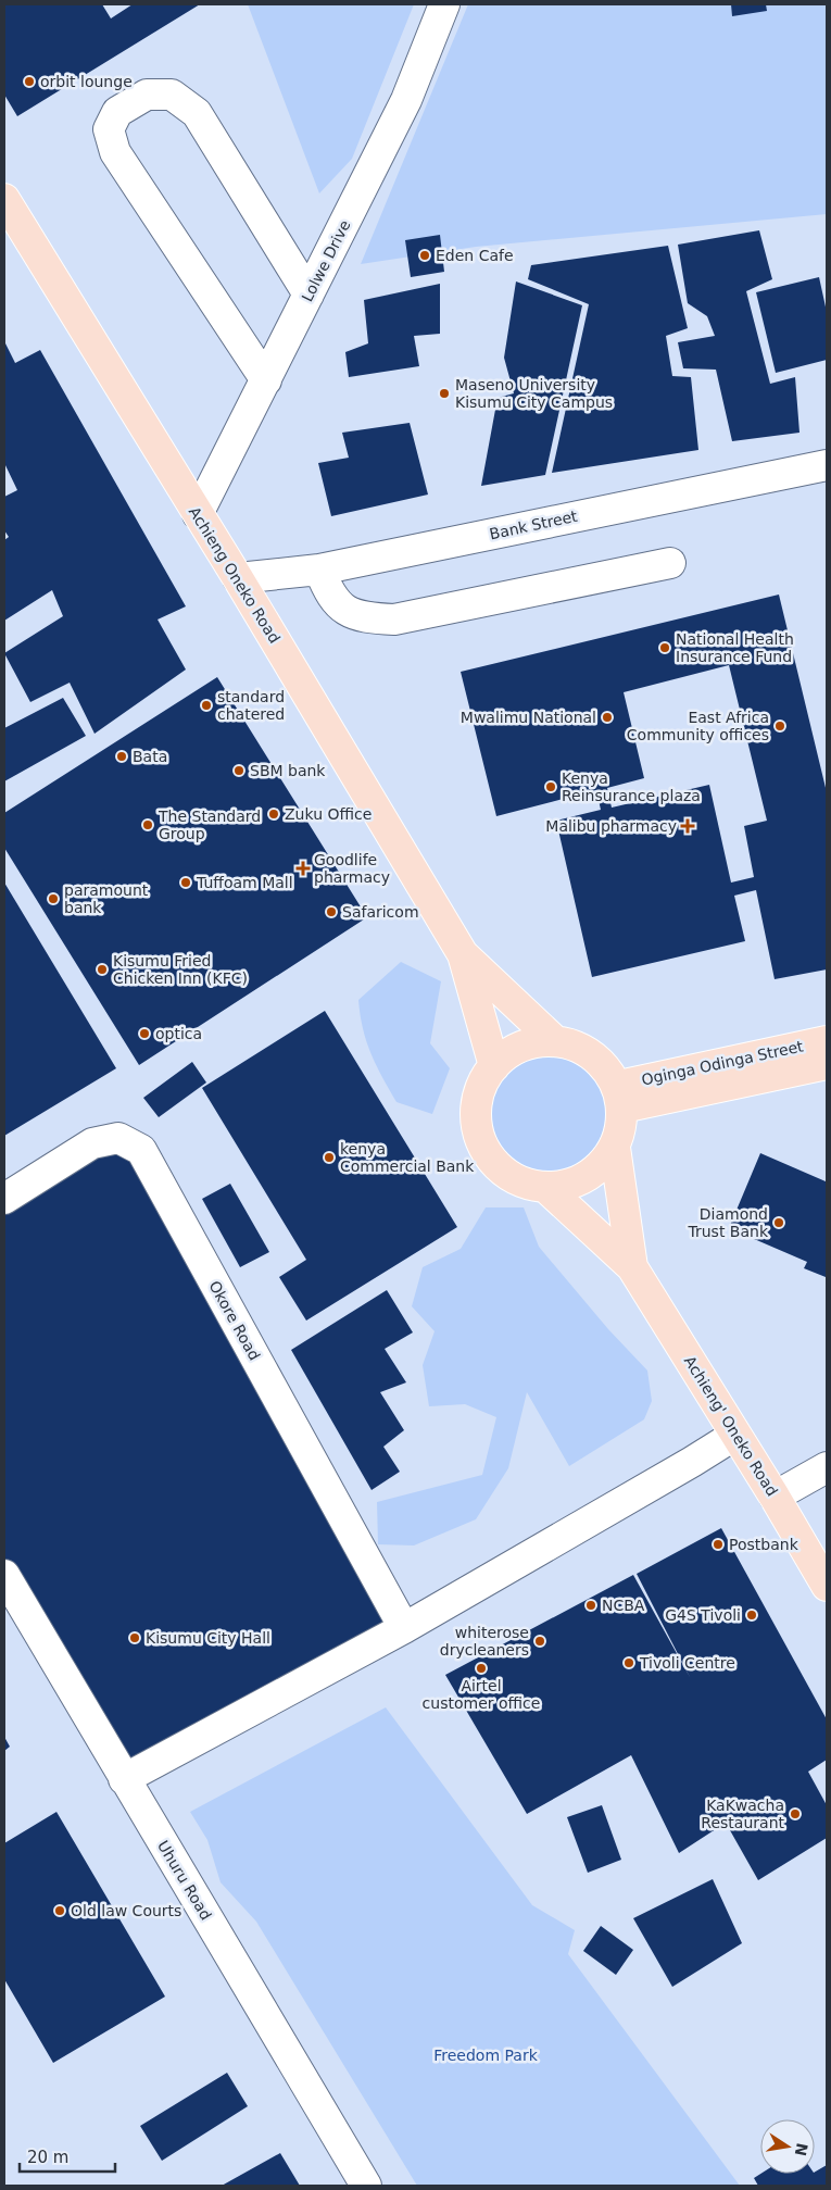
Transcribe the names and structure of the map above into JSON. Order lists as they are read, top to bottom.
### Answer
{
  "streets": {
    "main road": ["Achieng Oneko Road", "Oginga Odinga Street", "Achieng' Oneko Road"],
    "street": [
      "Lolwe Drive",
      "Bank Street",
      "Okore Road",
      "Uhuru Road"
    ]
  },
  "crossings": [
    ["Lolwe Drive", "Achieng Oneko Road"],
    ["Bank Street", "Achieng Oneko Road"],
    ["Achieng Oneko Road", "Oginga Odinga Street"],
    ["Achieng Oneko Road", "Achieng' Oneko Road"],
    ["Oginga Odinga Street", "Achieng' Oneko Road"]
  ],
  "parks": ["Freedom Park"],
  "places": {
    "other": [
      "orbit lounge",
      "Eden Cafe",
      "Maseno University Kisumu City Campus",
      "National Health Insurance Fund",
      "standard chatered",
      "Mwalimu National",
      "East Africa Community offices",
      "Bata",
      "SBM bank",
      "Kenya Reinsurance plaza",
      "Zuku Office",
      "The Standard Group",
      "Tuffoam Mall",
      "paramount bank",
      "Safaricom",
      "Kisumu Fried Chicken Inn (KFC)",
      "optica",
      "kenya Commercial Bank",
      "Diamond Trust Bank",
      "Postbank",
      "NCBA",
      "G4S Tivoli",
      "Kisumu City Hall",
      "whiterose drycleaners",
      "Tivoli Centre",
      "Airtel customer office",
      "KaKwacha Restaurant",
      "Old law Courts"
    ],
    "health": ["Malibu pharmacy", "Goodlife pharmacy"]
  },
  "scale_bar": "20 m",
  "north": "right"
}
